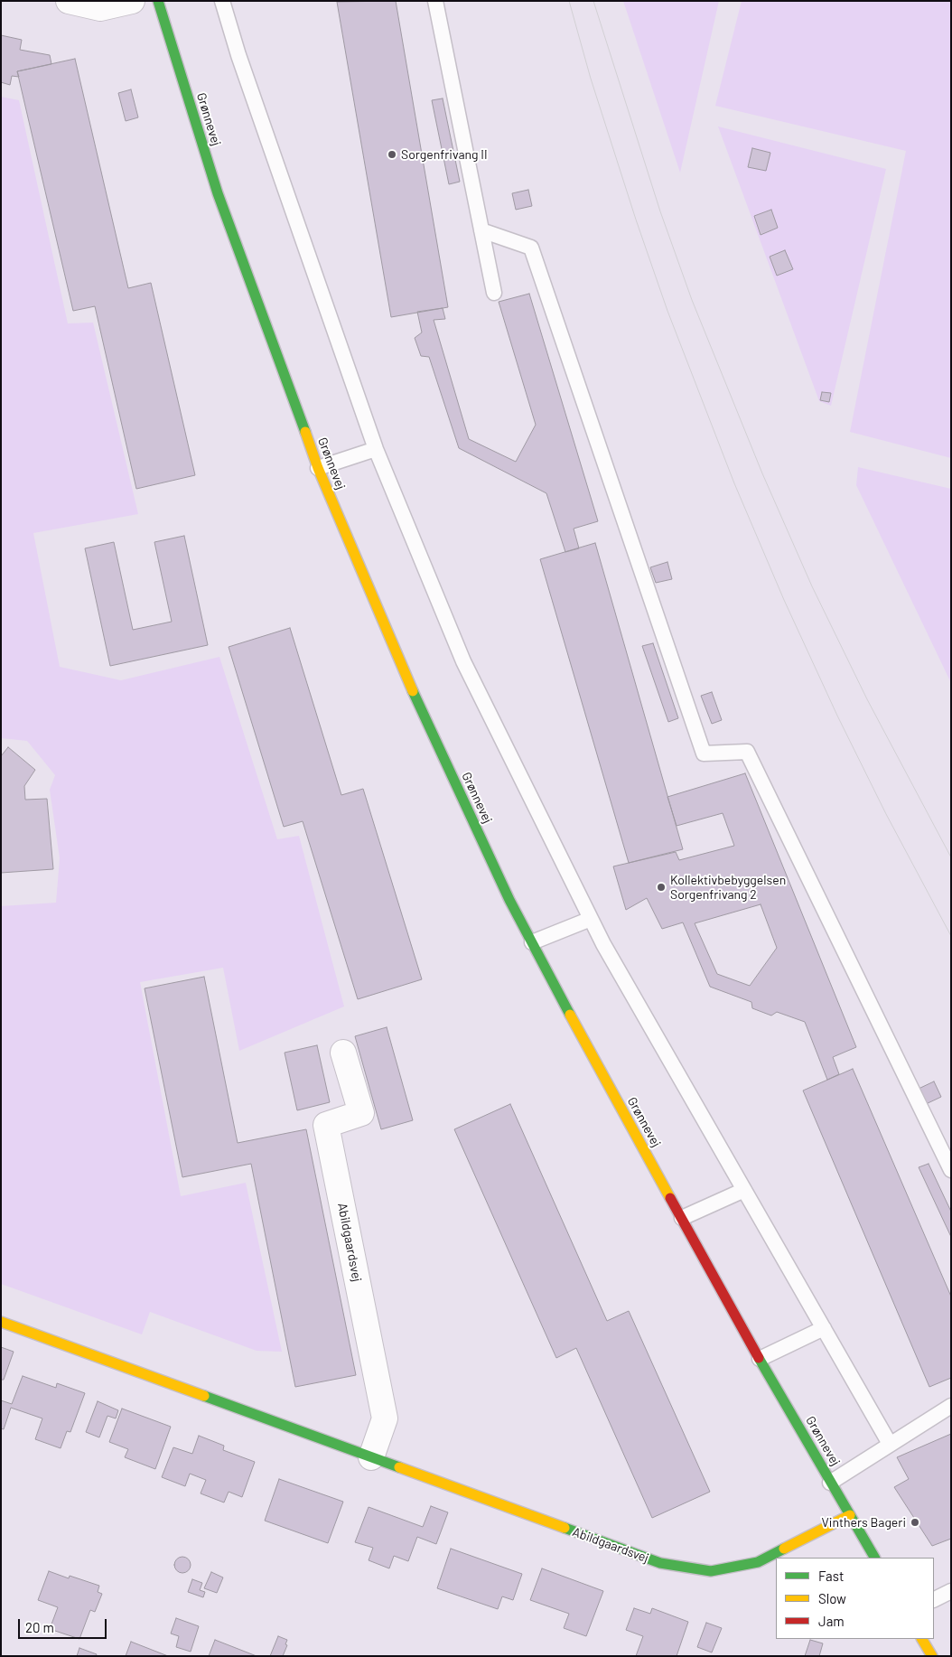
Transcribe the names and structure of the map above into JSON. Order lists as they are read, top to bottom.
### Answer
{
  "streets": {
    "street": ["Grønnevej", "Abildgaardsvej"]
  },
  "crossings": [
    ["Grønnevej", "Abildgaardsvej"]
  ],
  "places": ["Sorgenfrivang II", "Kollektivbebyggelsen Sorgenfrivang 2", "Vinthers Bageri"],
  "legend": ["Fast", "Slow", "Jam"],
  "scale_bar": "20 m"
}
